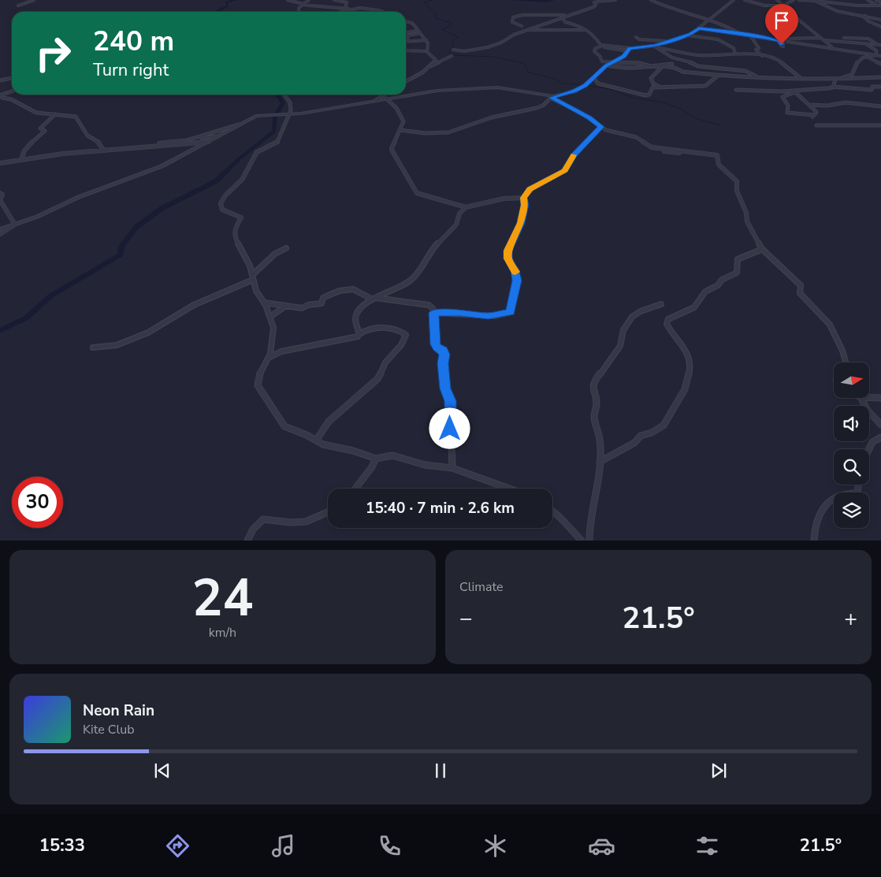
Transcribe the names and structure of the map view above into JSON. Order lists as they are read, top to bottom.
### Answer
{
  "north": "right",
  "page": {
    "turn": ["240 m", "Turn right"],
    "limit": "30",
    "trip": "15:40 · 7 min · 2.6 km",
    "tile": [
      ["24", "km/h"],
      "Climate"
    ],
    "heat": ["−", "21.5°", "+"],
    "song": ["Neon Rain", "Kite Club"],
    "tabs": ["15:33", "21.5°"]
  }
}
